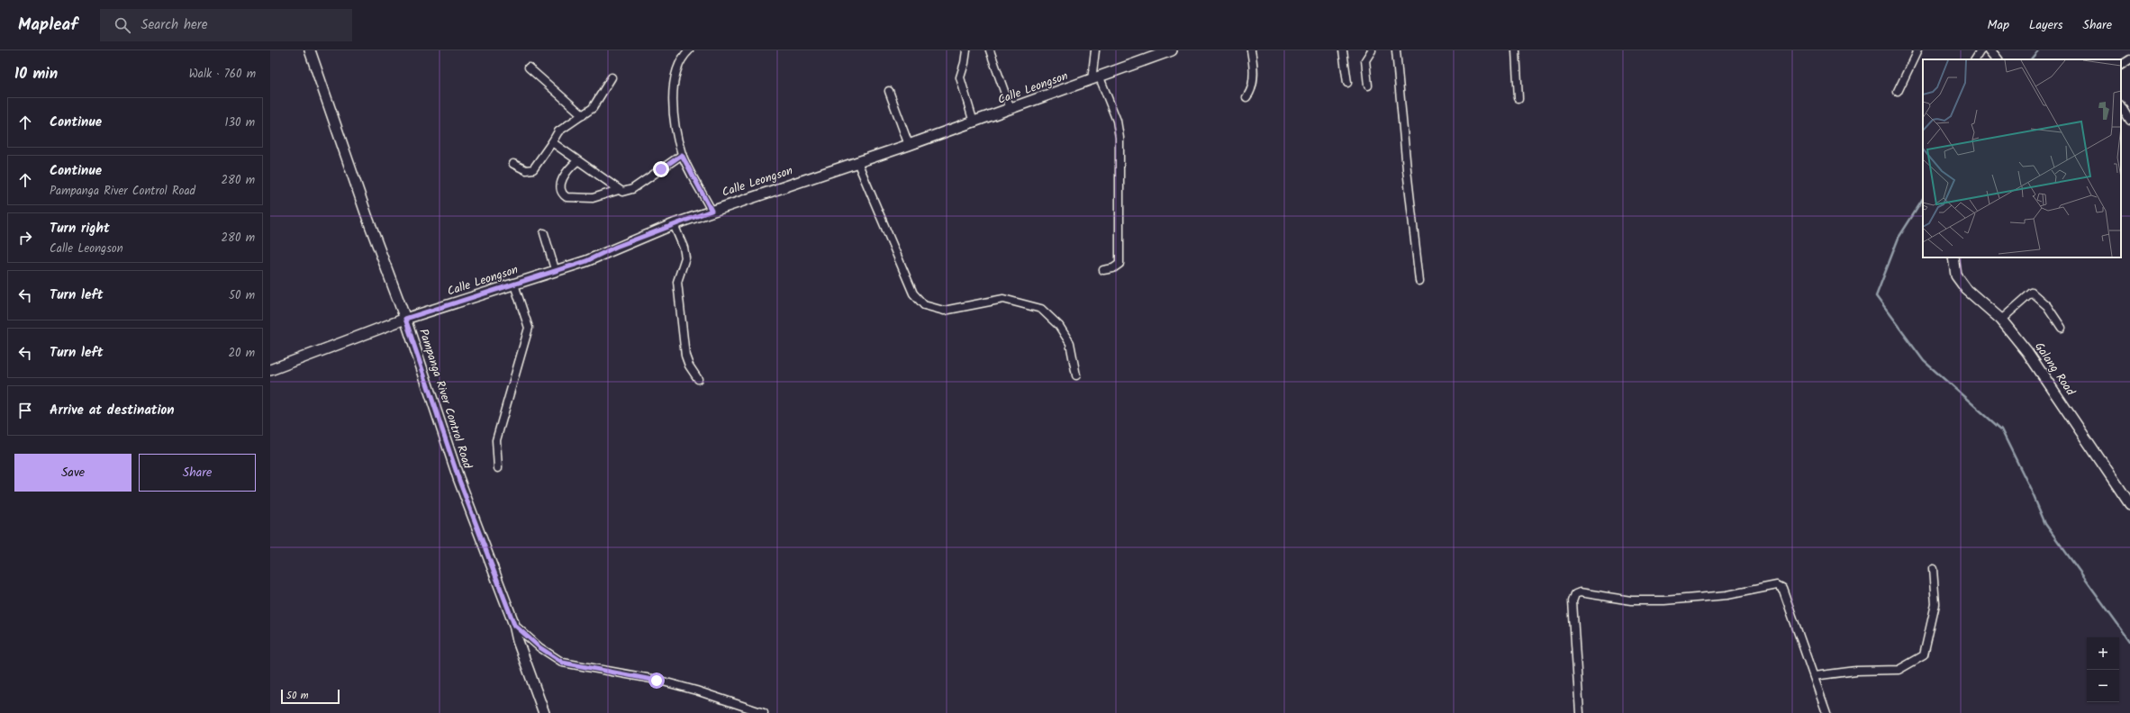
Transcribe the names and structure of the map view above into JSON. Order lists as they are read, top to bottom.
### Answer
{
  "streets": {
    "street": ["Calle Leongson", "Galang Road", "Pampanga River Control Road"]
  },
  "crossings": [
    ["Calle Leongson", "Pampanga River Control Road"]
  ],
  "scale_bar": "50 m",
  "page": {
    "header": "Mapleaf",
    "search": "Search here",
    "nav": ["Map", "Layers", "Share"],
    "heading": ["10 min", "Walk · 760 m"],
    "list": [
      ["Continue", "130 m"],
      ["Continue", "Pampanga River Control Road", "280 m"],
      ["Turn right", "Calle Leongson", "280 m"],
      ["Turn left", "50 m"],
      ["Turn left", "20 m"],
      "Arrive at destination"
    ],
    "buttons": ["Save", "Share"],
    "map_buttons": ["+", "−"],
    "scale": "50 m"
  }
}
